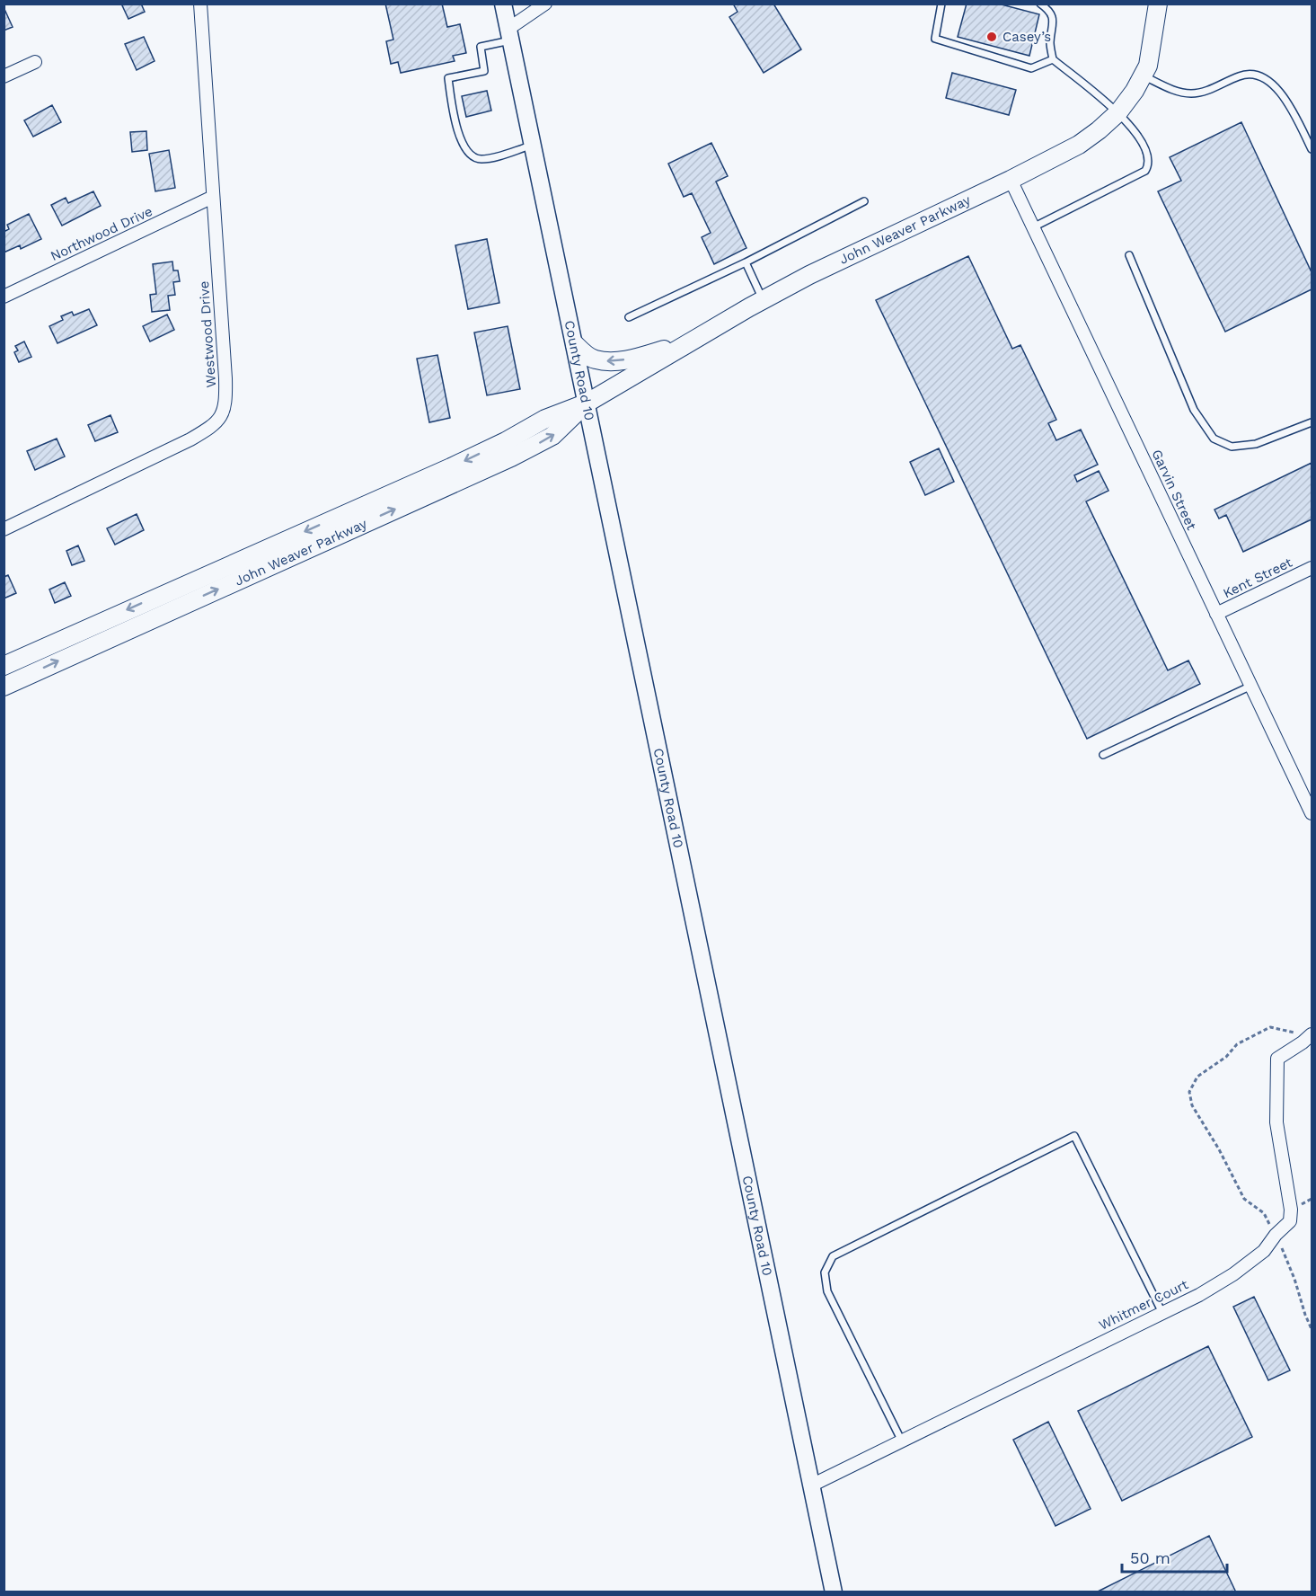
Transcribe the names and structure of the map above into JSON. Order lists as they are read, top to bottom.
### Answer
{
  "streets": {
    "main road": ["John Weaver Parkway"],
    "street": [
      "Northwood Drive",
      "Westwood Drive",
      "County Road 10",
      "Garvin Street",
      "Kent Street",
      "Whitmer Court"
    ]
  },
  "crossings": [
    ["John Weaver Parkway", "County Road 10"],
    ["John Weaver Parkway", "Garvin Street"],
    ["Northwood Drive", "Westwood Drive"],
    ["County Road 10", "Whitmer Court"],
    ["Garvin Street", "Kent Street"]
  ],
  "places": ["Casey’s"],
  "scale_bar": "50 m"
}
